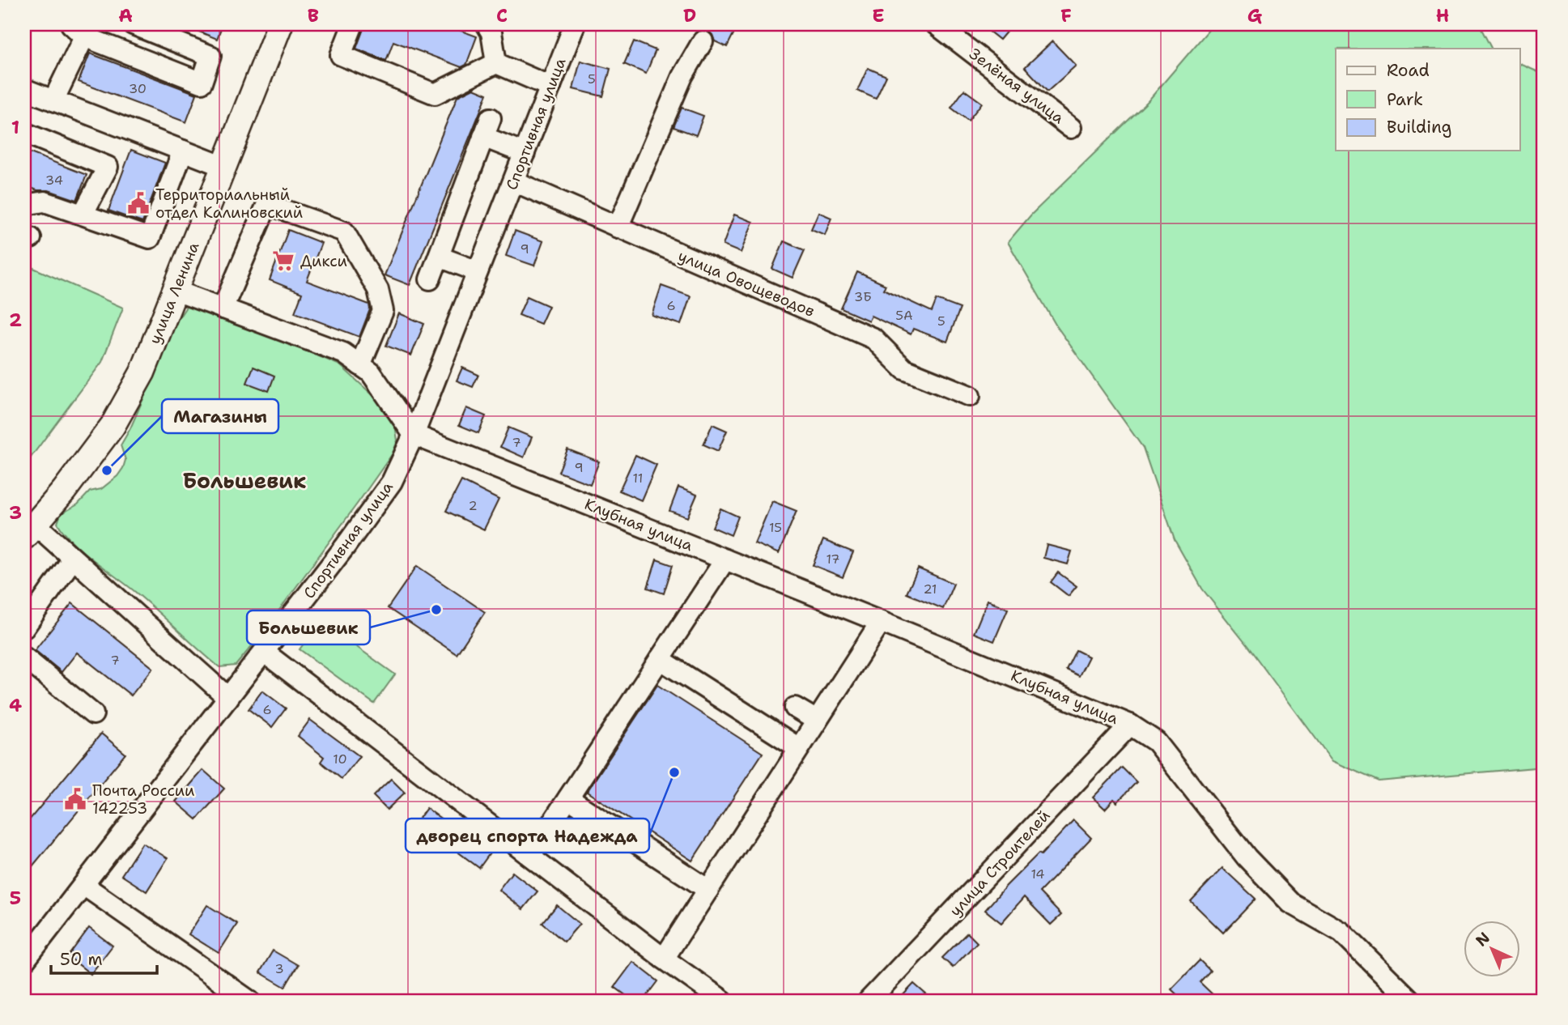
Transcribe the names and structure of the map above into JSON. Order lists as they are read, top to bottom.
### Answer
{
  "streets": {
    "main road": ["улица Ленина"],
    "street": [
      "Зелёная улица",
      "Спортивная улица",
      "улица Овощеводов",
      "Клубная улица",
      "улица Строителей"
    ]
  },
  "crossings": [
    ["Спортивная улица", "улица Овощеводов"],
    ["Спортивная улица", "Клубная улица"],
    ["Клубная улица", "улица Строителей"]
  ],
  "districts": ["Большевик"],
  "places": {
    "public building": ["Территориальный отдел Калиновский", "Почта России 142253"],
    "supermarket": ["Дикси"],
    "other": ["Магазины", "Большевик", "дворец спорта Надежда"]
  },
  "house_numbers": [
    "5",
    "30",
    "34",
    "9",
    "3Б",
    "6",
    "5А",
    "5",
    "7",
    "9",
    "11",
    "2",
    "15",
    "17",
    "21",
    "7",
    "6",
    "10",
    "14",
    "3"
  ],
  "legend": ["Road", "Park", "Building"],
  "scale_bar": "50 m",
  "north": "top left",
  "grid": {
    "columns": [
      "A",
      "B",
      "C",
      "D",
      "E",
      "F",
      "G",
      "H"
    ],
    "rows": [
      "1",
      "2",
      "3",
      "4",
      "5"
    ]
  }
}
